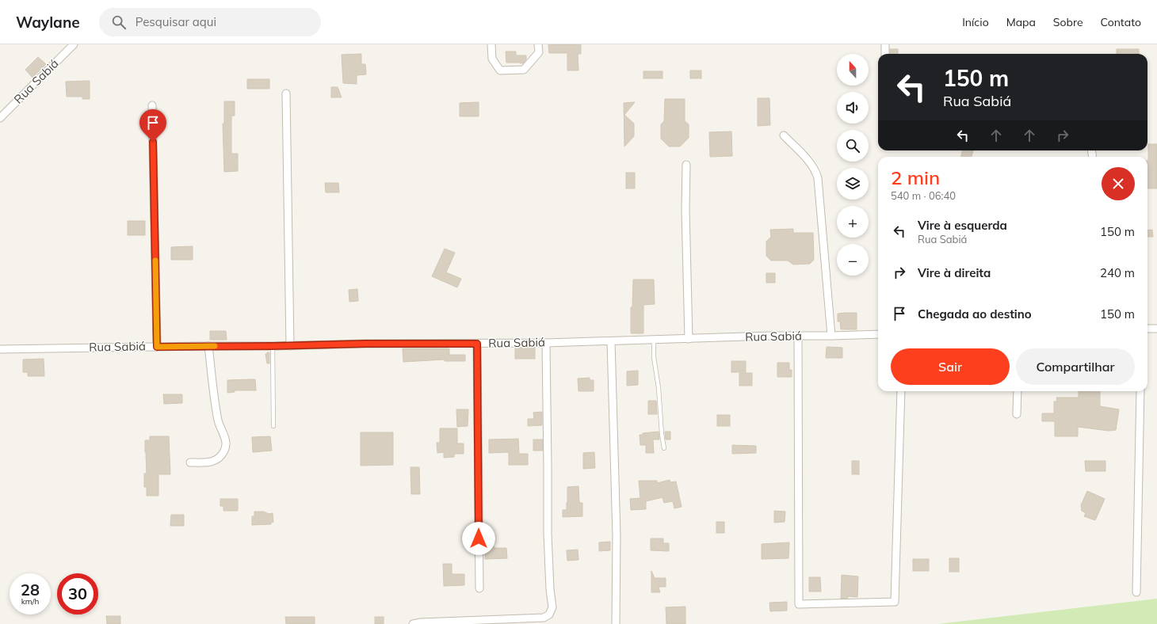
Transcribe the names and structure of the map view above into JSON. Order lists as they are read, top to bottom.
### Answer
{
  "streets": {
    "street": ["Rua Sabiá"]
  },
  "north": "top",
  "page": {
    "header": "Waylane",
    "search": "Pesquisar aqui",
    "nav": [
      "Início",
      "Mapa",
      "Sobre",
      "Contato"
    ],
    "map_buttons": ["+", "−"],
    "turn": ["150 m", "Rua Sabiá"],
    "heading": ["2 min", "540 m · 06:40"],
    "list": [
      {
        "name": "Vire à esquerda",
        "note": "Rua Sabiá",
        "value": "150 m"
      },
      {
        "name": "Vire à direita",
        "value": "240 m"
      },
      {
        "name": "Chegada ao destino",
        "value": "150 m"
      }
    ],
    "buttons": ["Sair", "Compartilhar"],
    "speed": "28 km/h",
    "limit": "30"
  }
}
